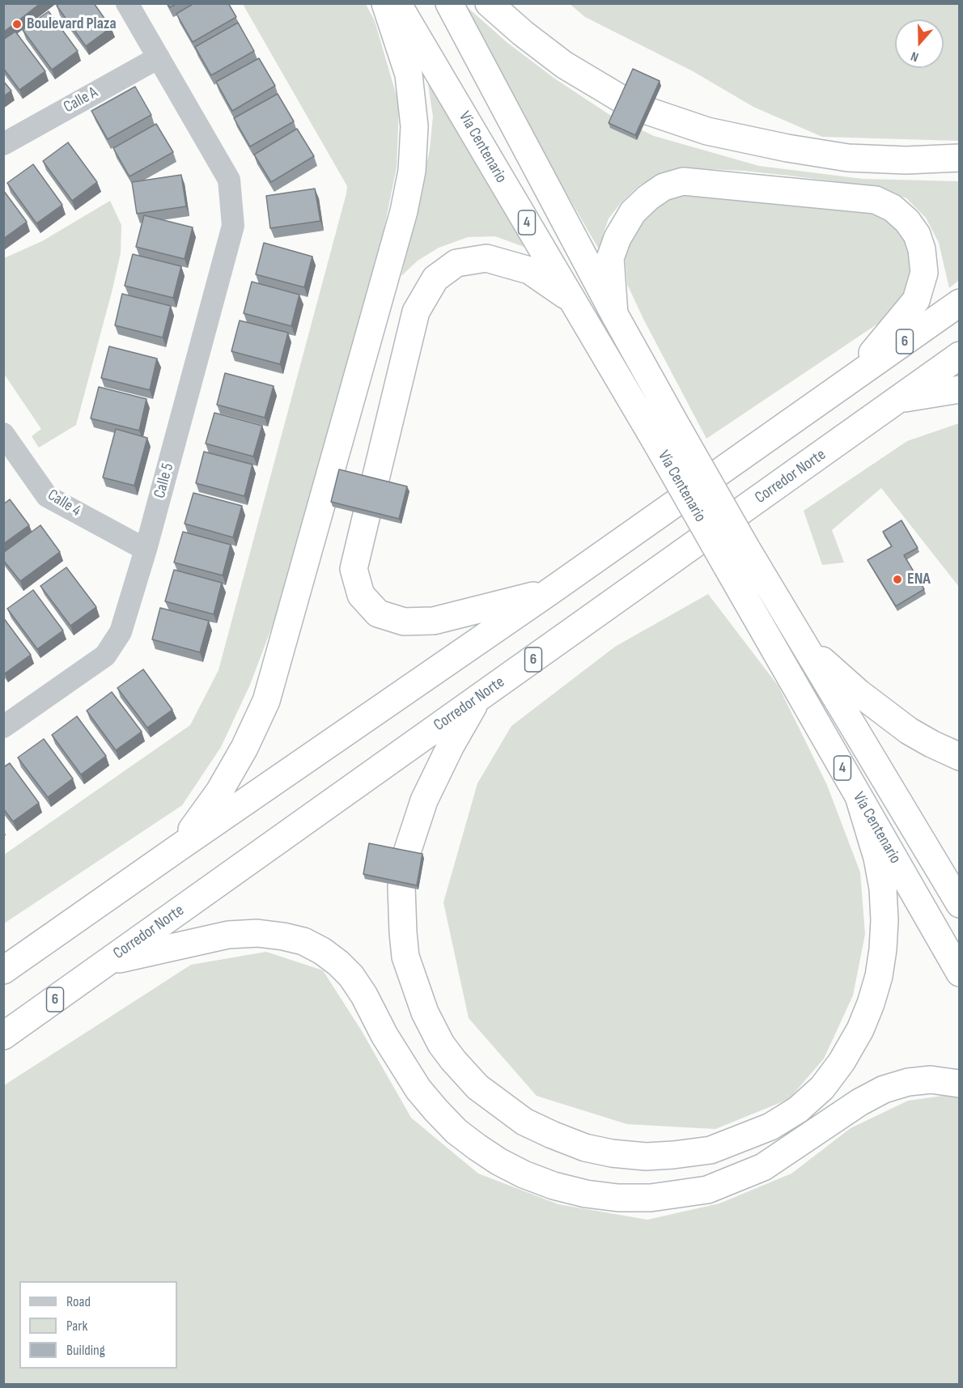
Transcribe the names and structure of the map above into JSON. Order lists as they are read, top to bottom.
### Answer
{
  "streets": {
    "highway": [
      "Vía Centenario",
      "4",
      "6",
      "Corredor Norte"
    ],
    "street": ["Calle A", "Calle 5", "Calle 4"]
  },
  "crossings": [
    ["Calle A", "Calle 5"],
    ["Calle 5", "Calle 4"]
  ],
  "places": ["Boulevard Plaza", "ENA"],
  "legend": ["Road", "Park", "Building"],
  "north": "bottom"
}
